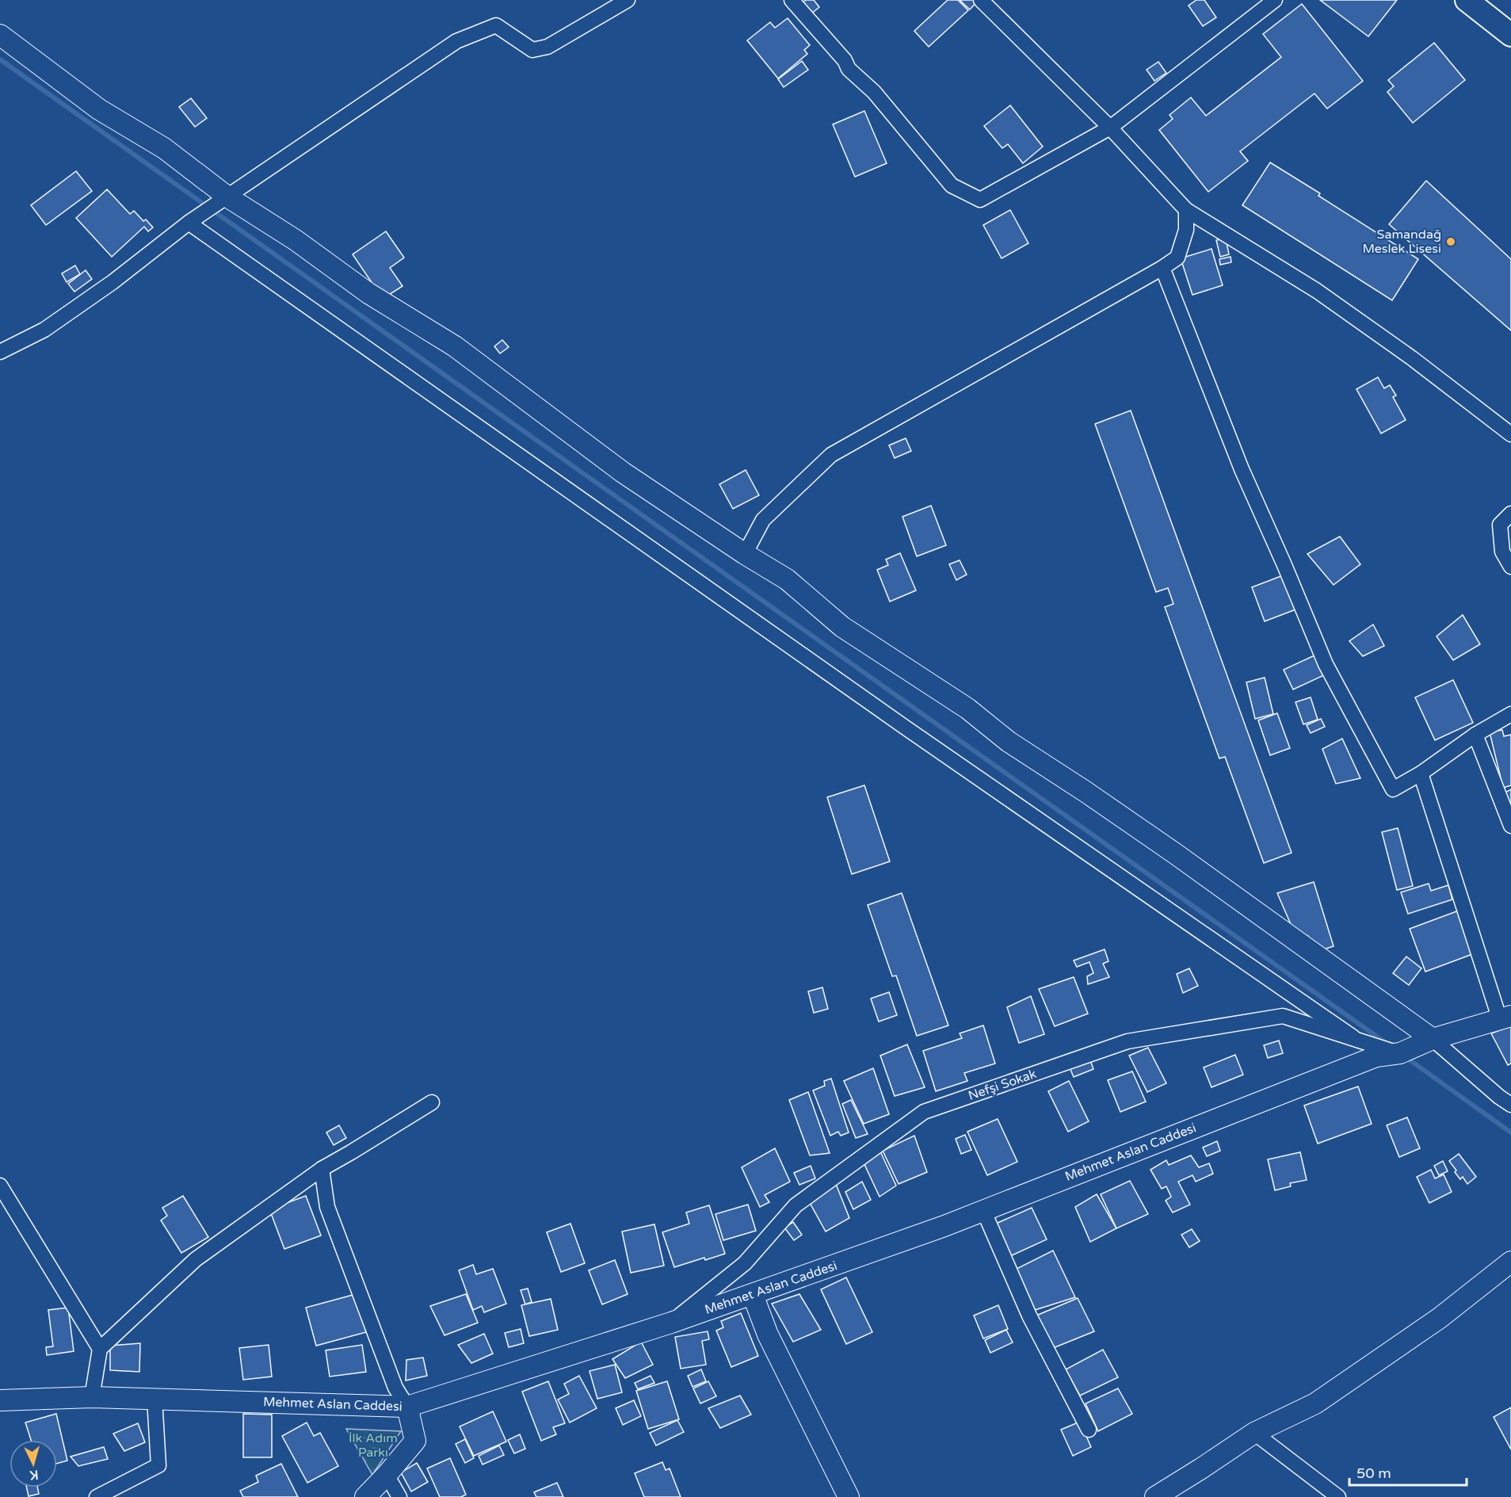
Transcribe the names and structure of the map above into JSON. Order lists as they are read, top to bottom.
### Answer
{
  "streets": {
    "street": ["Nefşi Sokak", "Mehmet Aslan Caddesi"]
  },
  "crossings": [
    ["Nefşi Sokak", "Mehmet Aslan Caddesi"]
  ],
  "parks": ["İlk Adım Parkı"],
  "places": ["Samandağ Meslek Lisesi"],
  "scale_bar": "50 m",
  "north": "bottom"
}
